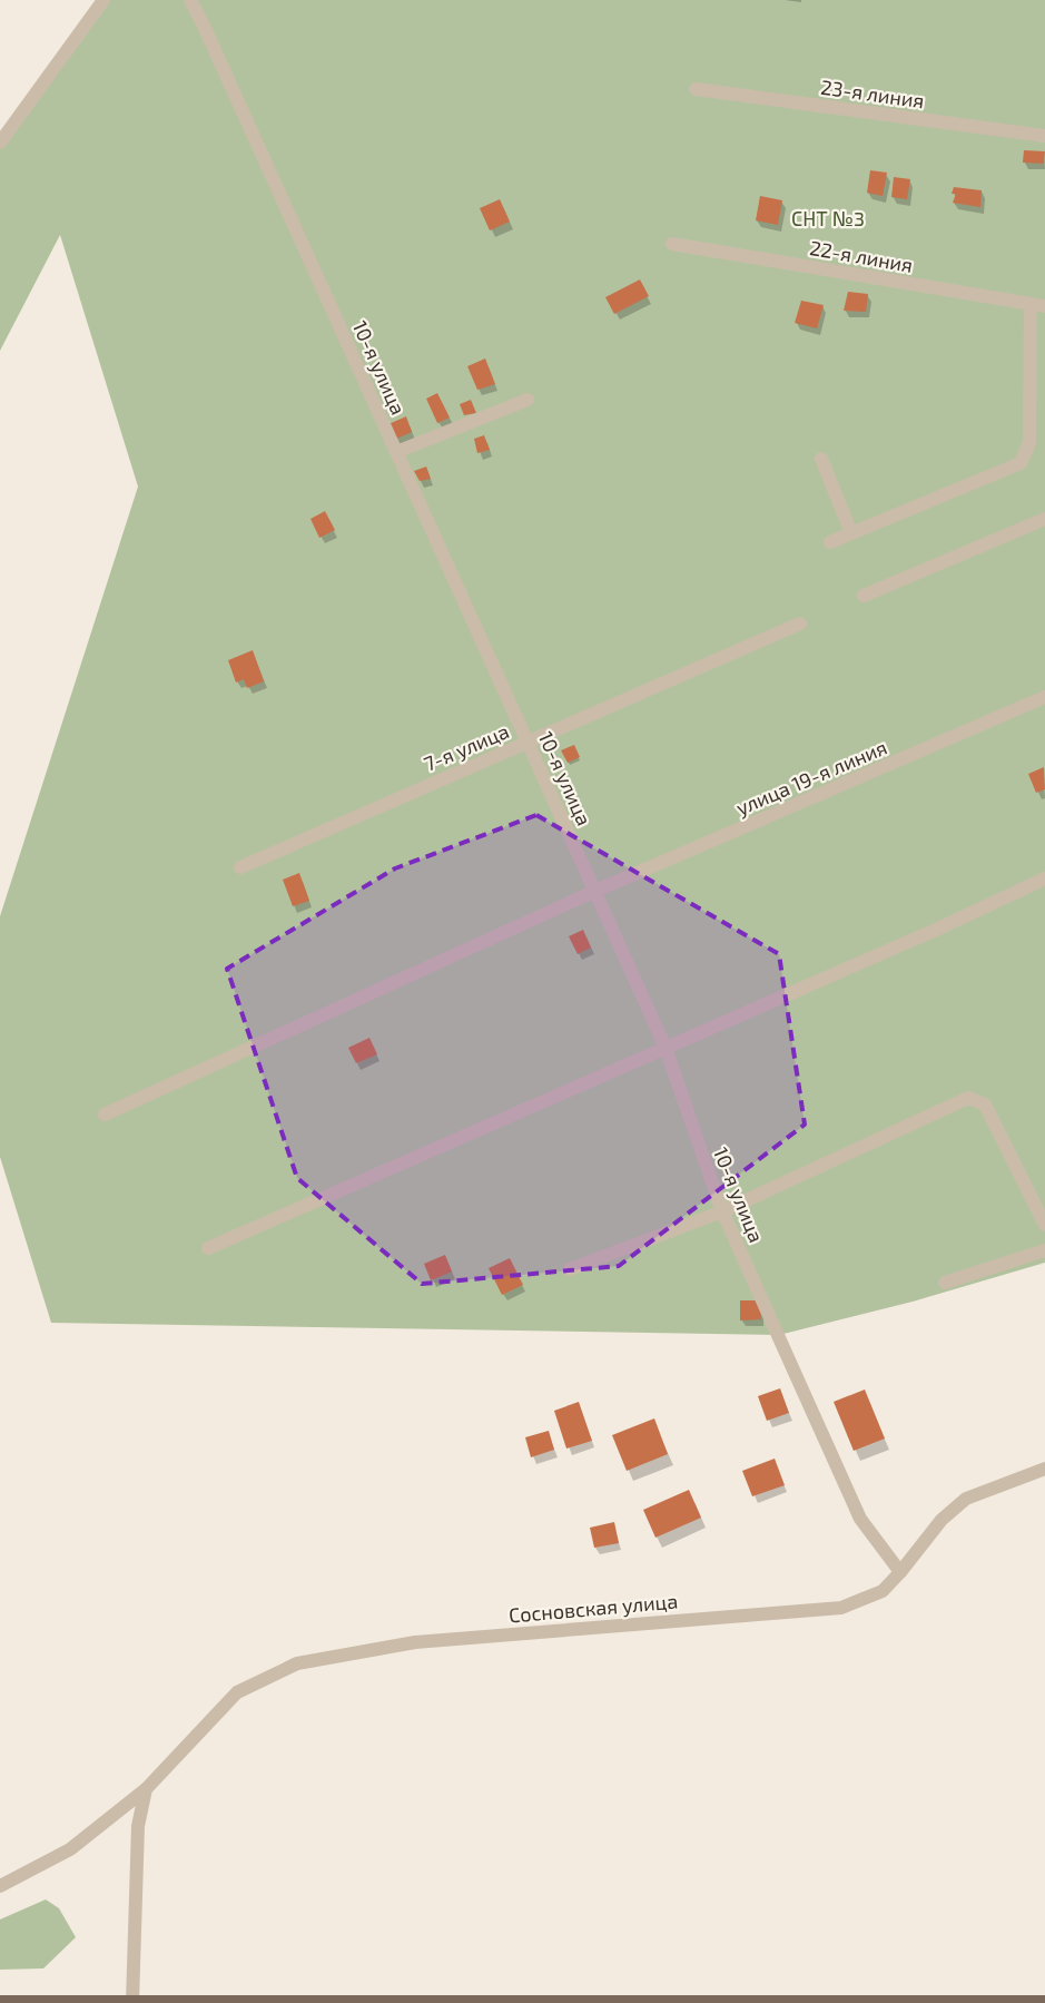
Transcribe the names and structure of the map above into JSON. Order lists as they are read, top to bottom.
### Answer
{
  "streets": {
    "street": [
      "23-я линия",
      "22-я линия",
      "10-я улица",
      "7-я улица",
      "улица 19-я линия",
      "Сосновская улица"
    ]
  },
  "crossings": [
    ["10-я улица", "7-я улица"],
    ["10-я улица", "улица 19-я линия"],
    ["10-я улица", "Сосновская улица"]
  ],
  "parks": ["СНТ №3"]
}
